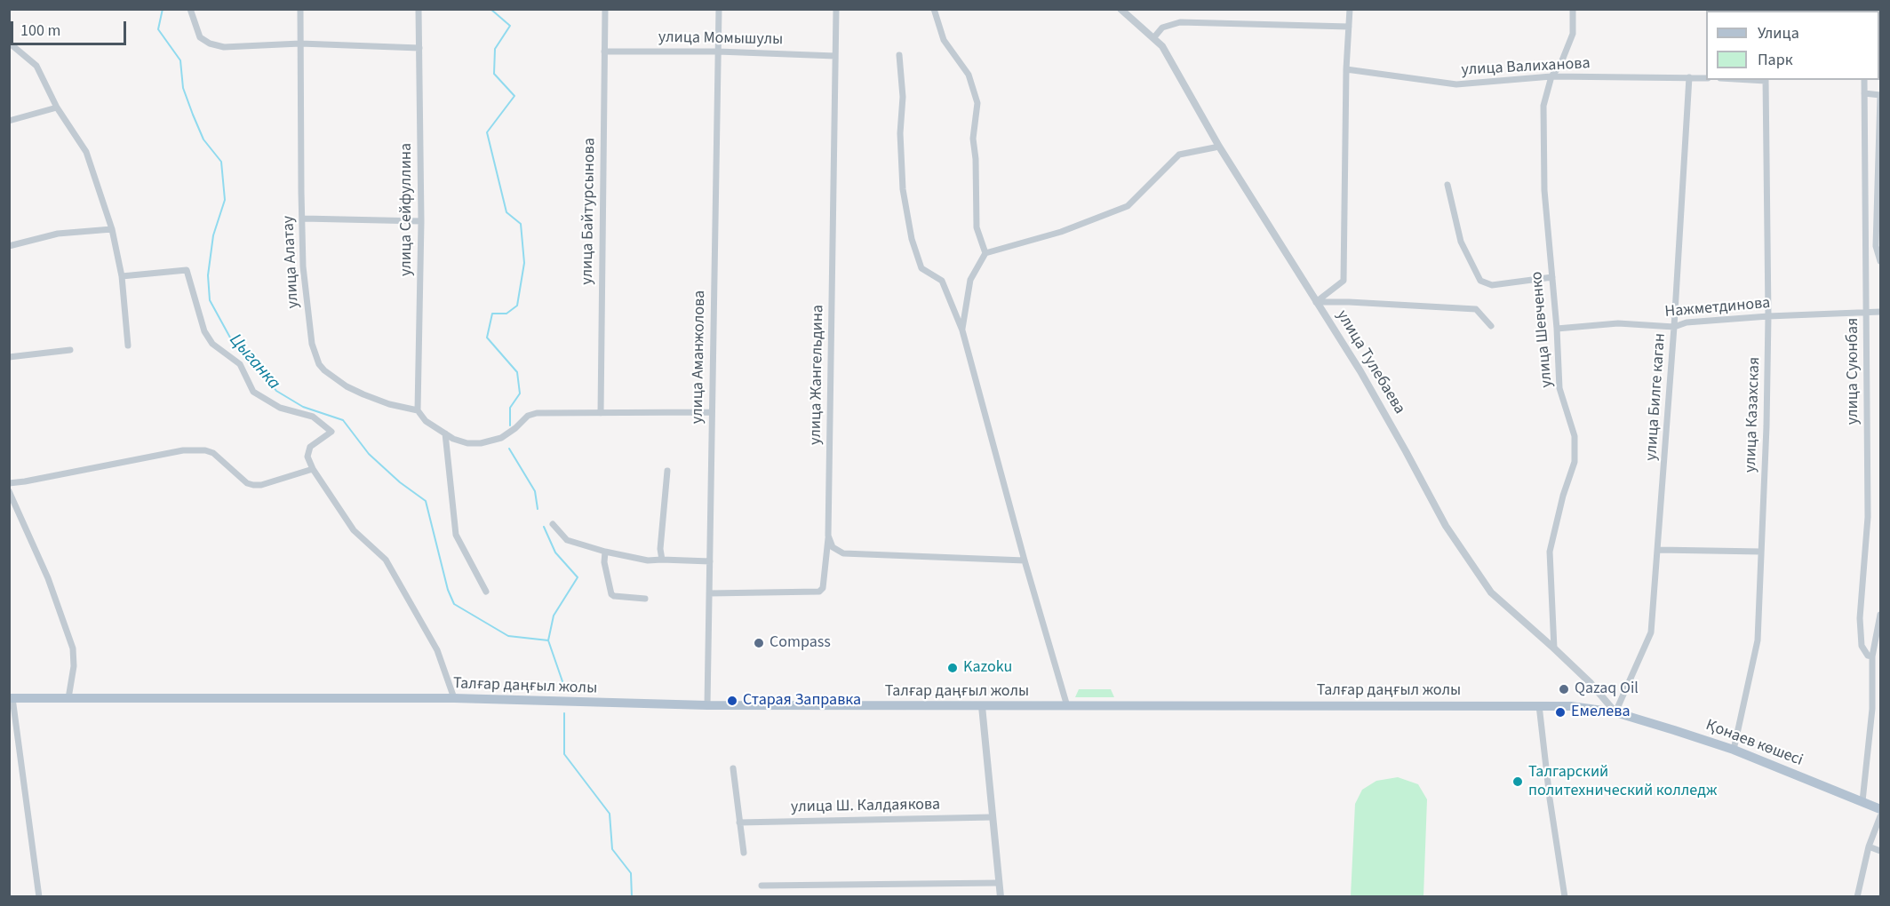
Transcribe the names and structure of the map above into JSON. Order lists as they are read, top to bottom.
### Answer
{
  "streets": {
    "main road": ["Талғар даңғыл жолы", "Қонаев көшесі"],
    "street": [
      "улица Момышулы",
      "улица Валиханова",
      "улица Сейфуллина",
      "улица Байтурсынова",
      "улица Алатау",
      "Нажметдинова",
      "улица Шевченко",
      "улица Аманжолова",
      "улица Тулебаева",
      "улица Суюнбая",
      "улица Жангельдина",
      "улица Билге каган",
      "улица Казахская",
      "улица Ш. Калдаякова"
    ]
  },
  "crossings": [
    ["улица Момышулы", "улица Байтурсынова"],
    ["улица Момышулы", "улица Аманжолова"],
    ["улица Момышулы", "улица Жангельдина"],
    ["улица Валиханова", "улица Шевченко"],
    ["улица Валиханова", "улица Билге каган"],
    ["улица Сейфуллина", "улица Алатау"],
    ["улица Байтурсынова", "улица Алатау"],
    ["улица Алатау", "улица Аманжолова"],
    ["Нажметдинова", "улица Шевченко"],
    ["Нажметдинова", "улица Суюнбая"],
    ["Нажметдинова", "улица Билге каган"],
    ["Нажметдинова", "улица Казахская"],
    ["улица Шевченко", "улица Тулебаева"],
    ["улица Аманжолова", "улица Жангельдина"],
    ["улица Аманжолова", "Талғар даңғыл жолы"],
    ["улица Тулебаева", "улица Билге каган"],
    ["улица Тулебаева", "Талғар даңғыл жолы"],
    ["улица Тулебаева", "Қонаев көшесі"],
    ["улица Билге каган", "Талғар даңғыл жолы"],
    ["улица Билге каган", "Қонаев көшесі"],
    ["улица Казахская", "Қонаев көшесі"],
    ["Талғар даңғыл жолы", "Қонаев көшесі"]
  ],
  "water": ["Цыганка"],
  "places": [
    "Compass",
    "Kazoku",
    "Qazaq Oil",
    "Старая Заправка",
    "Емелева",
    "Талгарский политехнический колледж"
  ],
  "legend": ["Улица", "Парк"],
  "scale_bar": "100 m"
}
